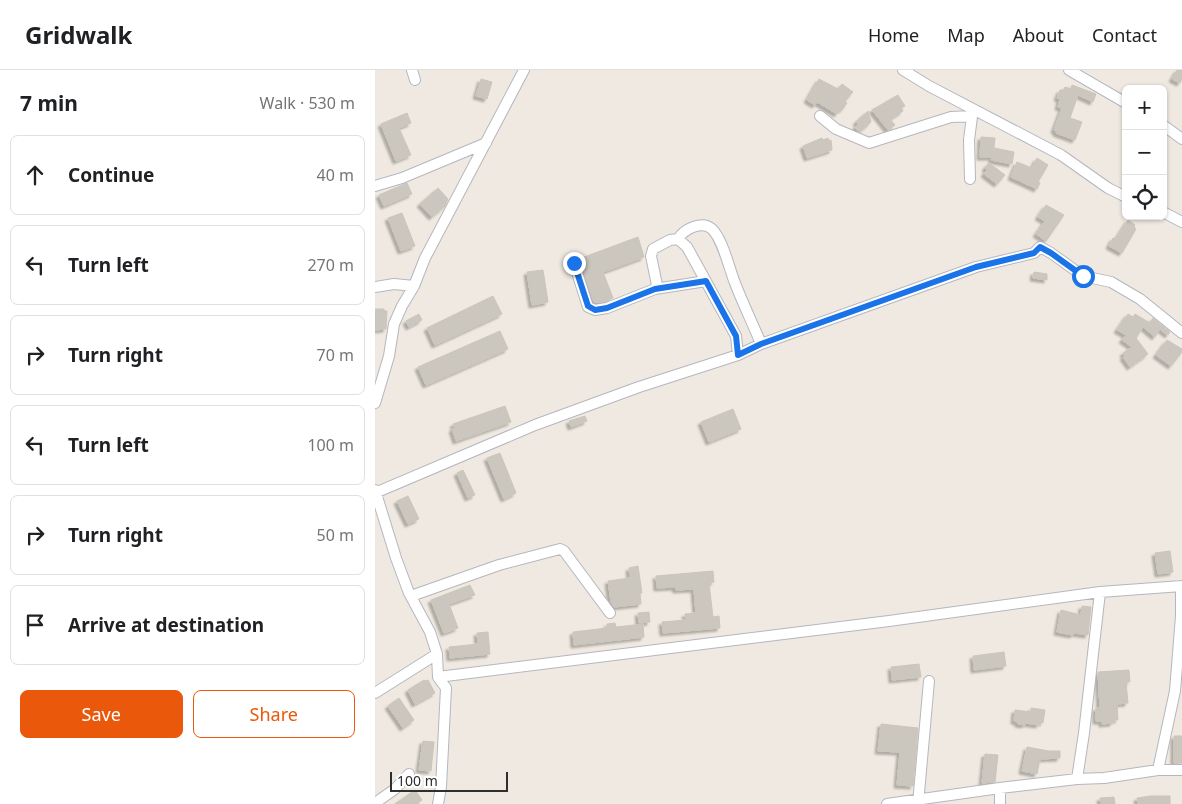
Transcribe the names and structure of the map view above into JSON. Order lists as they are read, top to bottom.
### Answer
{
  "scale_bar": "100 m",
  "page": {
    "header": "Gridwalk",
    "nav": [
      "Home",
      "Map",
      "About",
      "Contact"
    ],
    "heading": ["7 min", "Walk · 530 m"],
    "map_buttons": ["+", "−"],
    "list": [
      ["Continue", "40 m"],
      ["Turn left", "270 m"],
      ["Turn right", "70 m"],
      ["Turn left", "100 m"],
      ["Turn right", "50 m"],
      "Arrive at destination"
    ],
    "buttons": ["Save", "Share"],
    "scale": "100 m"
  }
}
